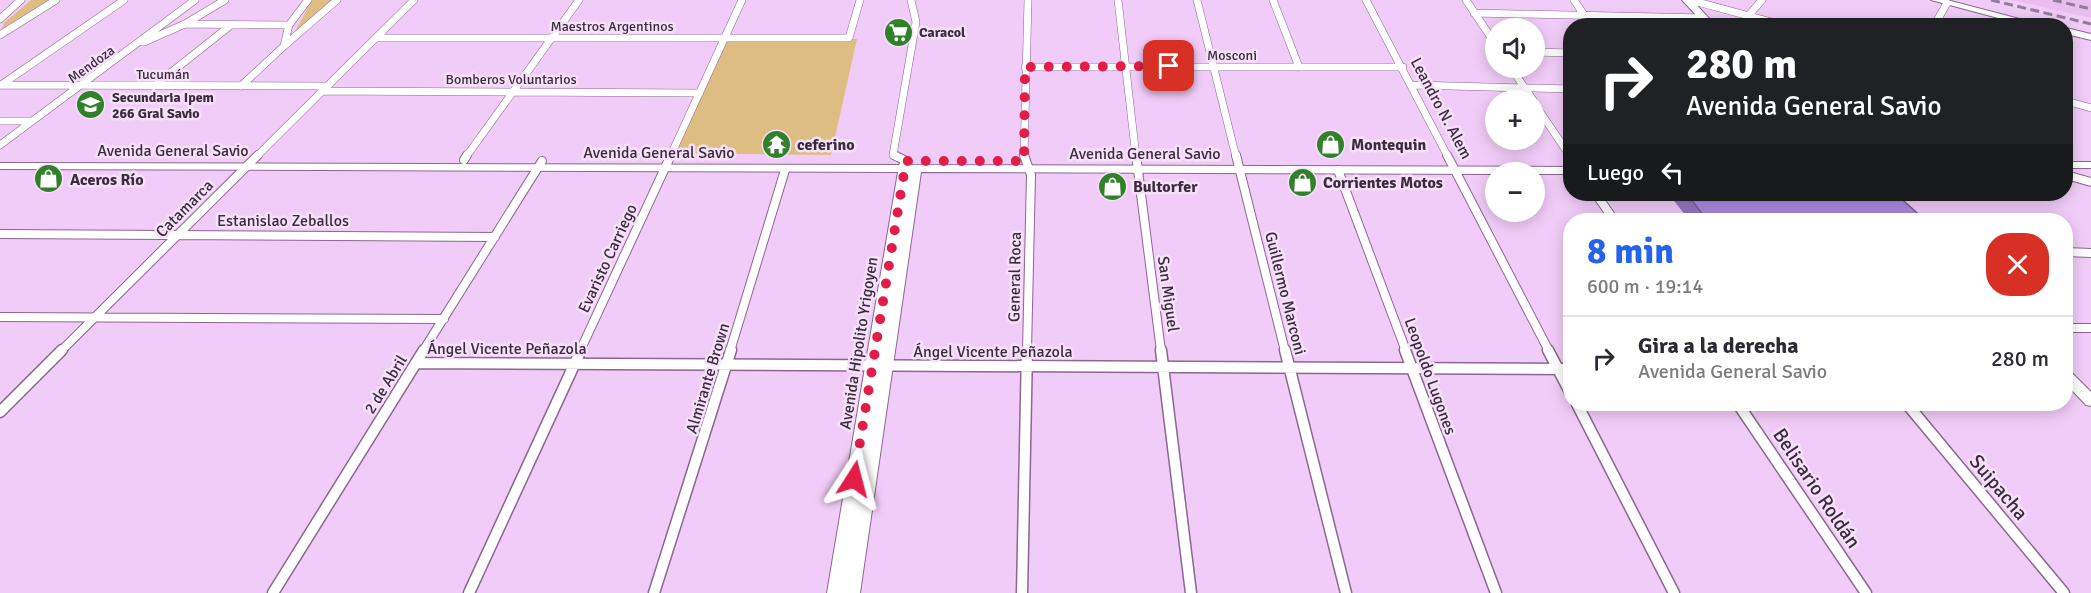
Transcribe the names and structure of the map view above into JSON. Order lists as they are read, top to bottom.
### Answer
{
  "streets": {
    "main road": ["Avenida General Savio", "Avenida Hipolito Yrigoyen"],
    "street": [
      "Maestros Argentinos",
      "Mosconi",
      "Mendoza",
      "Tucumán",
      "Bomberos Voluntarios",
      "Leandro N. Alem",
      "Catamarca",
      "Estanislao Zeballos",
      "Evaristo Carriego",
      "General Roca",
      "Guillermo Marconi",
      "San Miguel",
      "Ángel Vicente Peñazola",
      "Leopoldo Lugones",
      "Almirante Brown",
      "2 de Abril",
      "Suipacha",
      "Belisario Roldán"
    ]
  },
  "crossings": [
    ["Maestros Argentinos", "Catamarca"],
    ["Maestros Argentinos", "Evaristo Carriego"],
    ["Mosconi", "Leandro N. Alem"],
    ["Mosconi", "General Roca"],
    ["Mosconi", "Guillermo Marconi"],
    ["Mosconi", "San Miguel"],
    ["Mendoza", "Tucumán"],
    ["Tucumán", "Bomberos Voluntarios"],
    ["Tucumán", "Catamarca"],
    ["Bomberos Voluntarios", "Catamarca"],
    ["Bomberos Voluntarios", "Evaristo Carriego"],
    ["Leandro N. Alem", "Avenida General Savio"],
    ["Leandro N. Alem", "Ángel Vicente Peñazola"],
    ["Avenida General Savio", "Catamarca"],
    ["Avenida General Savio", "Evaristo Carriego"],
    ["Avenida General Savio", "General Roca"],
    ["Avenida General Savio", "Guillermo Marconi"],
    ["Avenida General Savio", "San Miguel"],
    ["Avenida General Savio", "Avenida Hipolito Yrigoyen"],
    ["Avenida General Savio", "Leopoldo Lugones"],
    ["Avenida General Savio", "Almirante Brown"],
    ["Avenida General Savio", "2 de Abril"],
    ["Catamarca", "Estanislao Zeballos"],
    ["Catamarca", "Ángel Vicente Peñazola"],
    ["Estanislao Zeballos", "2 de Abril"],
    ["Evaristo Carriego", "Ángel Vicente Peñazola"],
    ["General Roca", "Ángel Vicente Peñazola"],
    ["Guillermo Marconi", "Ángel Vicente Peñazola"],
    ["San Miguel", "Ángel Vicente Peñazola"],
    ["Avenida Hipolito Yrigoyen", "Ángel Vicente Peñazola"],
    ["Ángel Vicente Peñazola", "Leopoldo Lugones"],
    ["Ángel Vicente Peñazola", "Almirante Brown"],
    ["Ángel Vicente Peñazola", "2 de Abril"]
  ],
  "places": {
    "supermarket": ["Caracol"],
    "school or university": ["Secundaria Ipem 266 Gral Savio"],
    "temple": ["ceferino"],
    "shop": [
      "Montequin",
      "Aceros Río",
      "Corrientes Motos",
      "Bultorfer"
    ]
  },
  "page": {
    "map_buttons": ["+", "−"],
    "turn": ["280 m", "Avenida General Savio"],
    "then": "Luego",
    "heading": ["8 min", "600 m · 19:14"],
    "list": [
      {
        "name": "Gira a la derecha",
        "note": "Avenida General Savio",
        "value": "280 m"
      }
    ]
  }
}
